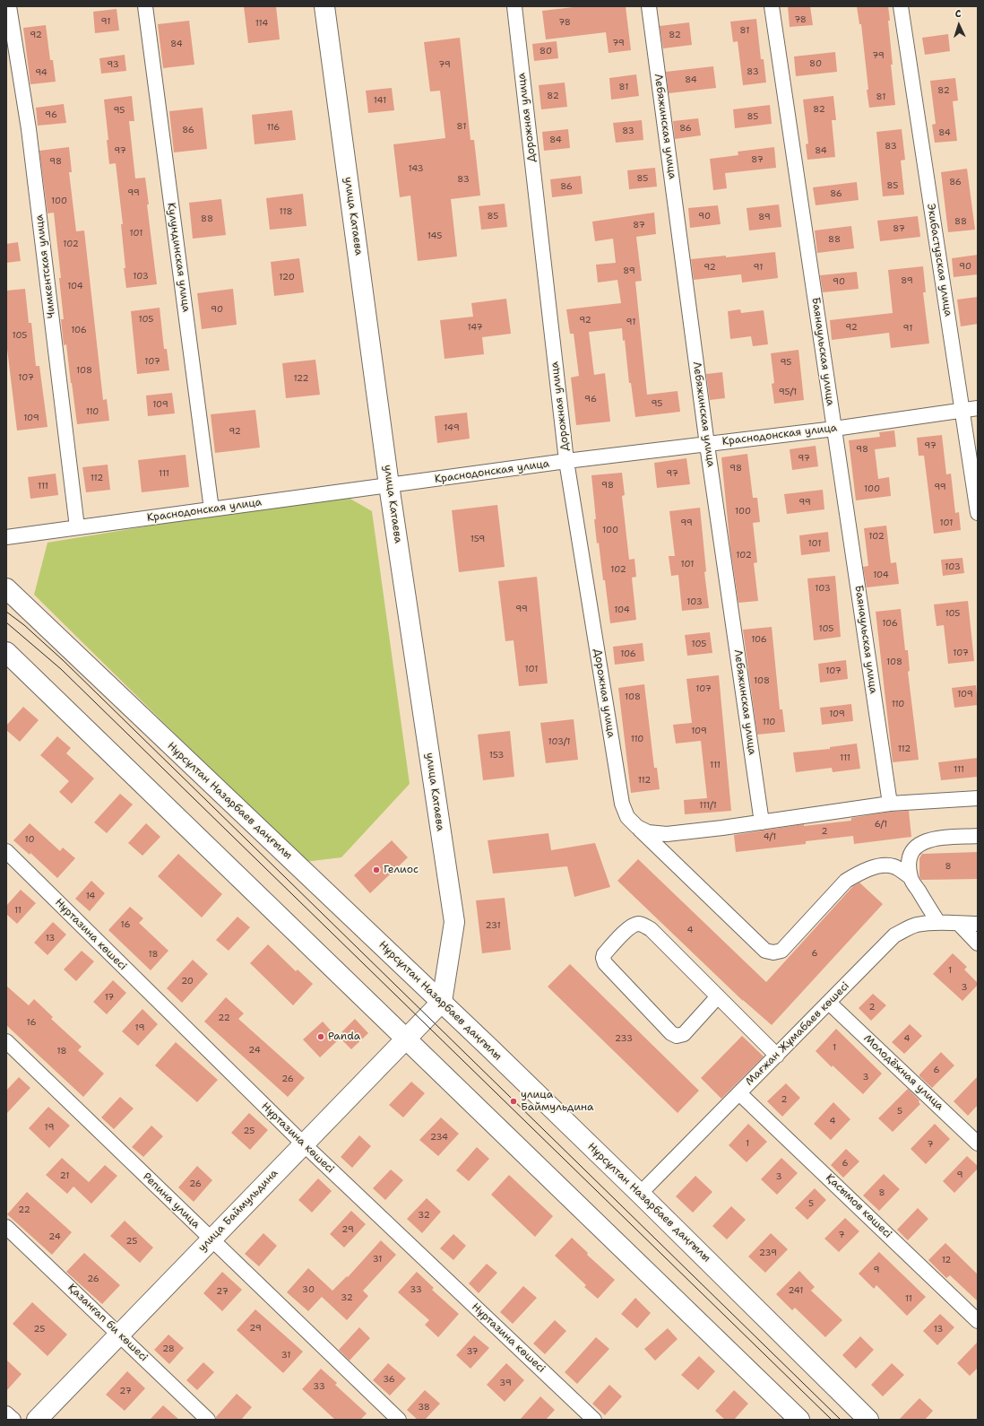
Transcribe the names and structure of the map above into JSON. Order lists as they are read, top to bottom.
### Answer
{
  "streets": {
    "main road": ["улица Катаева", "Нұрсұлтан Назарбаев даңғылы", "улица Баймульдина"],
    "street": [
      "Дорожная улица",
      "Лебяжинская улица",
      "Кулундинская улица",
      "Экибастузская улица",
      "Чимкентская улица",
      "Баянаульская улица",
      "Краснодонская улица",
      "Нұртазина көшесі",
      "Мағжан Жұмабаев көшесі",
      "Молодёжная улица",
      "Репина улица",
      "Қасымов көшесі",
      "Қазанғап би көшесі"
    ]
  },
  "crossings": [
    ["Дорожная улица", "Краснодонская улица"],
    ["Лебяжинская улица", "Краснодонская улица"],
    ["улица Катаева", "Краснодонская улица"],
    ["улица Катаева", "Нұрсұлтан Назарбаев даңғылы"],
    ["улица Катаева", "улица Баймульдина"],
    ["Кулундинская улица", "Краснодонская улица"],
    ["Экибастузская улица", "Краснодонская улица"],
    ["Чимкентская улица", "Краснодонская улица"],
    ["Баянаульская улица", "Краснодонская улица"],
    ["Нұрсұлтан Назарбаев даңғылы", "Мағжан Жұмабаев көшесі"],
    ["Нұрсұлтан Назарбаев даңғылы", "улица Баймульдина"],
    ["Нұртазина көшесі", "улица Баймульдина"],
    ["Мағжан Жұмабаев көшесі", "Молодёжная улица"],
    ["Мағжан Жұмабаев көшесі", "Қасымов көшесі"],
    ["Репина улица", "улица Баймульдина"],
    ["улица Баймульдина", "Қазанғап би көшесі"]
  ],
  "places": ["Гелиос", "Panda", "улица Баймульдина"],
  "house_numbers": [
    "78",
    "91",
    "78",
    "114",
    "81",
    "92",
    "82",
    "79",
    "84",
    "80",
    "79",
    "80",
    "93",
    "79",
    "83",
    "94",
    "84",
    "81",
    "82",
    "82",
    "81",
    "141",
    "82",
    "95",
    "96",
    "85",
    "81",
    "116",
    "86",
    "86",
    "83",
    "84",
    "84",
    "83",
    "97",
    "84",
    "87",
    "98",
    "143",
    "85",
    "83",
    "86",
    "85",
    "86",
    "99",
    "86",
    "100",
    "118",
    "85",
    "90",
    "89",
    "88",
    "88",
    "87",
    "87",
    "101",
    "145",
    "88",
    "102",
    "90",
    "92",
    "91",
    "89",
    "103",
    "120",
    "89",
    "90",
    "104",
    "90",
    "105",
    "92",
    "91",
    "147",
    "92",
    "91",
    "106",
    "105",
    "107",
    "95",
    "108",
    "107",
    "122",
    "95/1",
    "96",
    "95",
    "109",
    "110",
    "109",
    "149",
    "92",
    "97",
    "98",
    "97",
    "98",
    "111",
    "97",
    "112",
    "98",
    "111",
    "99",
    "100",
    "99",
    "100",
    "99",
    "101",
    "100",
    "102",
    "159",
    "101",
    "102",
    "101",
    "103",
    "102",
    "104",
    "103",
    "103",
    "99",
    "104",
    "105",
    "106",
    "105",
    "106",
    "105",
    "107",
    "106",
    "108",
    "101",
    "107",
    "108",
    "107",
    "109",
    "108",
    "110",
    "109",
    "110",
    "109",
    "110",
    "103/1",
    "112",
    "153",
    "111",
    "111",
    "111",
    "112",
    "111/1",
    "6/1",
    "2",
    "4/1",
    "10",
    "8",
    "14",
    "11",
    "16",
    "231",
    "4",
    "13",
    "6",
    "18",
    "1",
    "20",
    "3",
    "17",
    "2",
    "22",
    "16",
    "19",
    "233",
    "4",
    "1",
    "24",
    "18",
    "6",
    "3",
    "26",
    "2",
    "5",
    "4",
    "19",
    "25",
    "234",
    "1",
    "7",
    "6",
    "9",
    "21",
    "3",
    "26",
    "8",
    "5",
    "22",
    "32",
    "29",
    "7",
    "24",
    "25",
    "239",
    "31",
    "12",
    "9",
    "26",
    "30",
    "33",
    "241",
    "27",
    "32",
    "11",
    "29",
    "25",
    "13",
    "28",
    "37",
    "31",
    "36",
    "39",
    "33",
    "27",
    "38"
  ],
  "north": "top"
}
